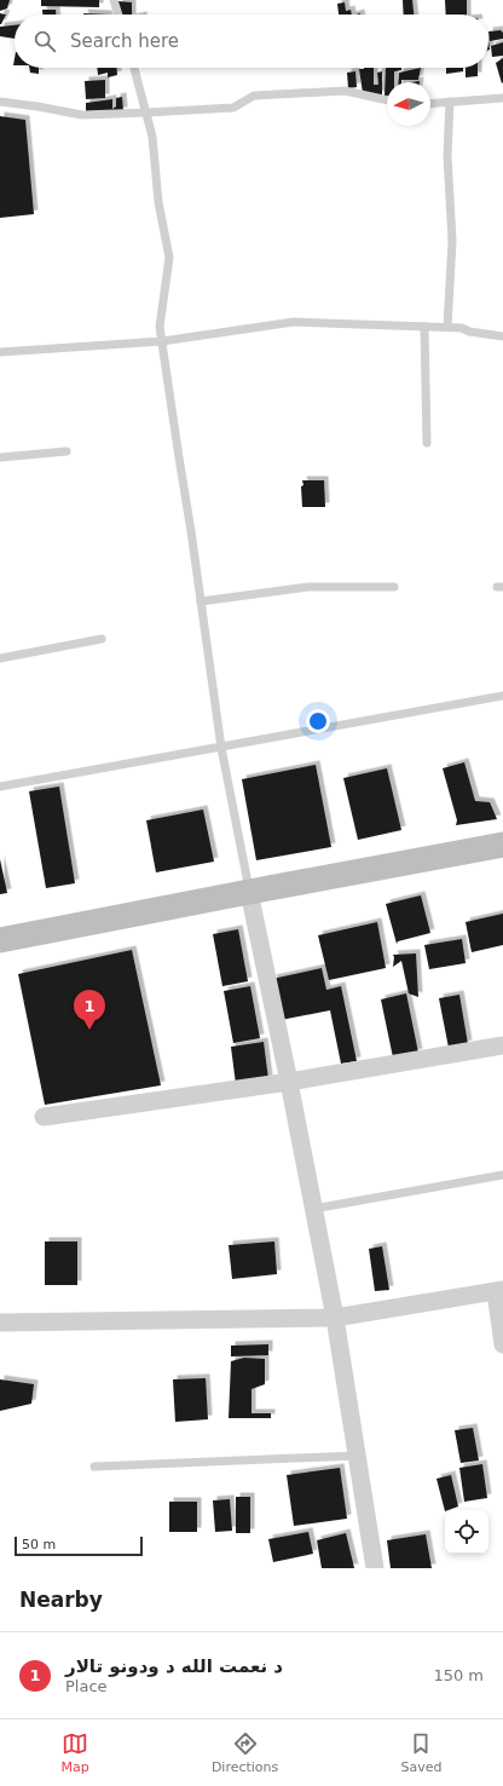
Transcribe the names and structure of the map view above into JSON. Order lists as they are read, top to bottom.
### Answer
{
  "scale_bar": "50 m",
  "north": "left",
  "page": {
    "search": "Search here",
    "pins": "1",
    "scale": "50 m",
    "heading": "Nearby",
    "list": [
      {
        "mark": "1",
        "name": "د نعمت الله د ودونو تالار",
        "note": "Place",
        "value": "150 m"
      }
    ],
    "nav": ["Map", "Directions", "Saved"]
  }
}
